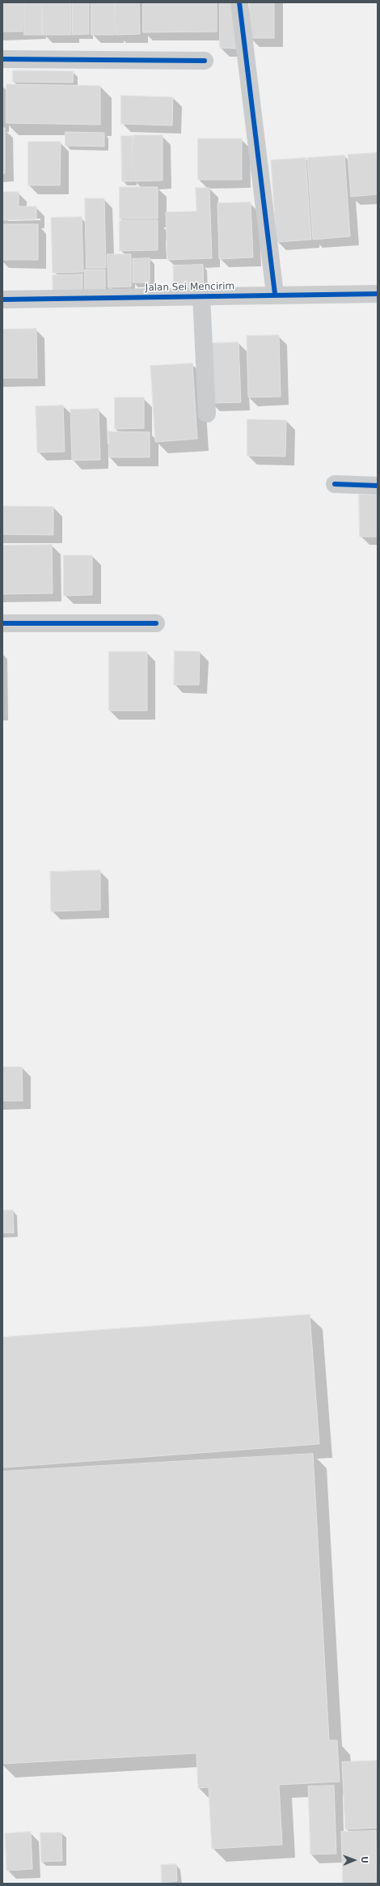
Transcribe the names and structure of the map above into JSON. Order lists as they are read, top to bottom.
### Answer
{
  "streets": {
    "street": ["Jalan Sei Mencirim"]
  },
  "north": "right"
}
